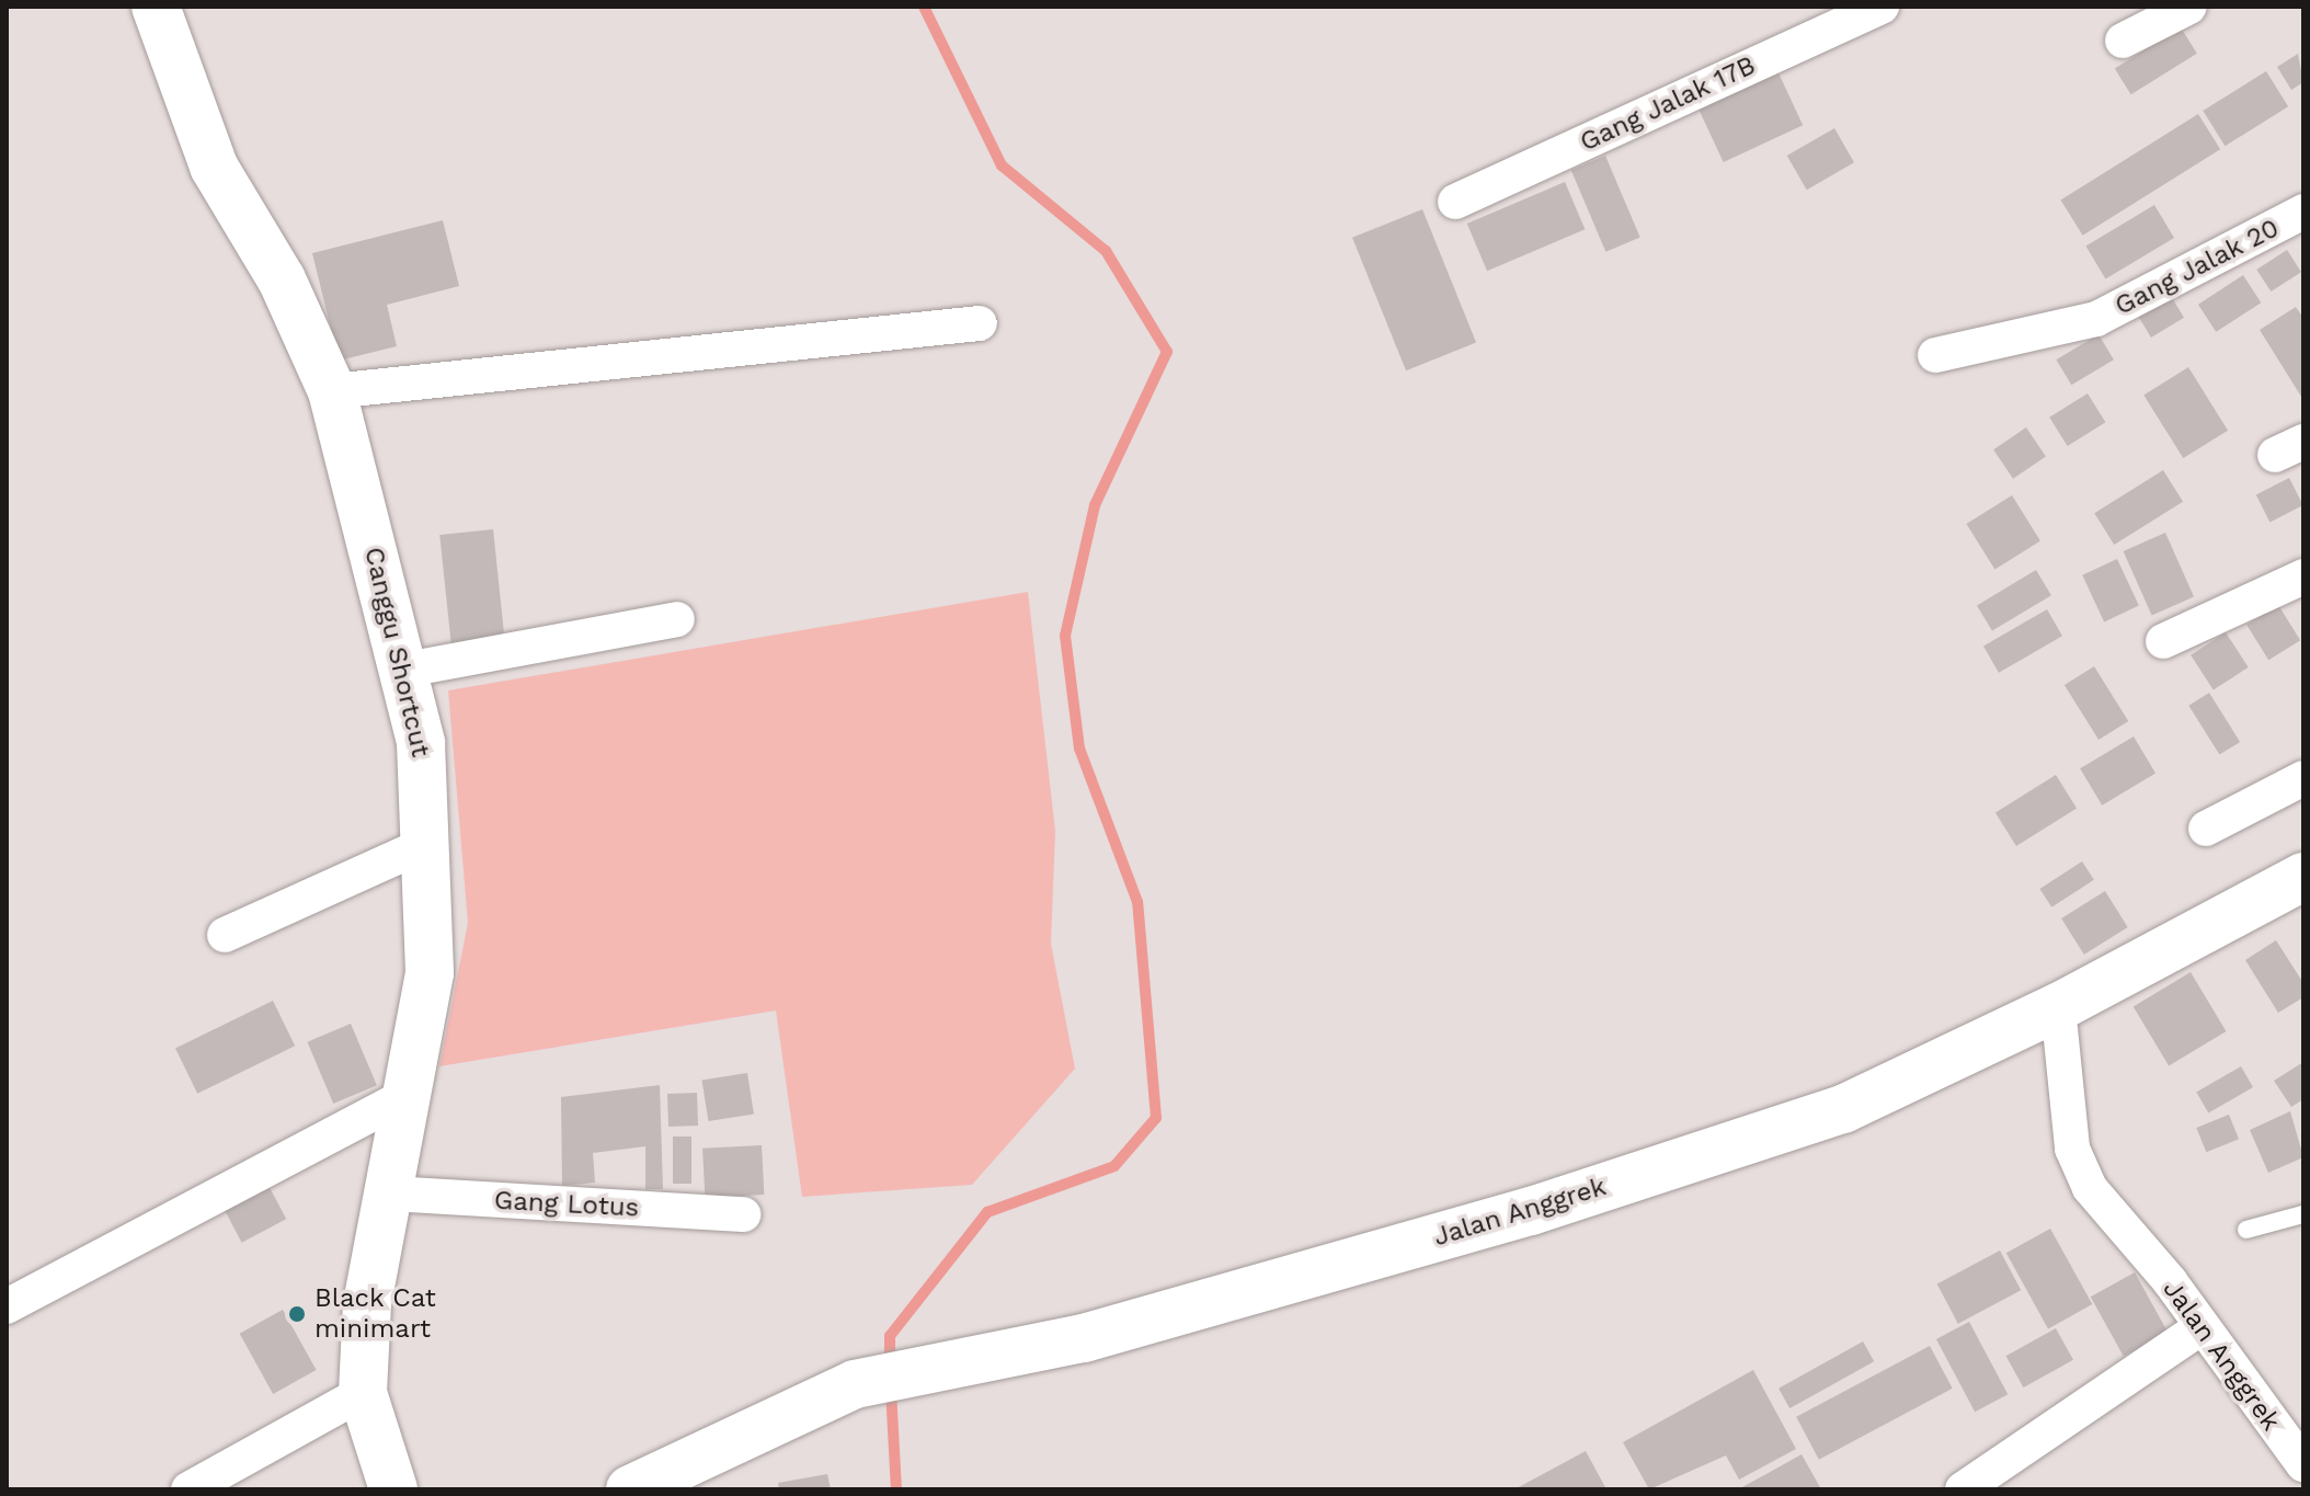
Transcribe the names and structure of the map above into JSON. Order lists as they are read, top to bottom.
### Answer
{
  "streets": {
    "street": [
      "Gang Jalak 17B",
      "Gang Jalak 20",
      "Canggu Shortcut",
      "Gang Lotus",
      "Jalan Anggrek"
    ]
  },
  "crossings": [
    ["Canggu Shortcut", "Gang Lotus"]
  ],
  "places": ["Black Cat minimart"]
}
